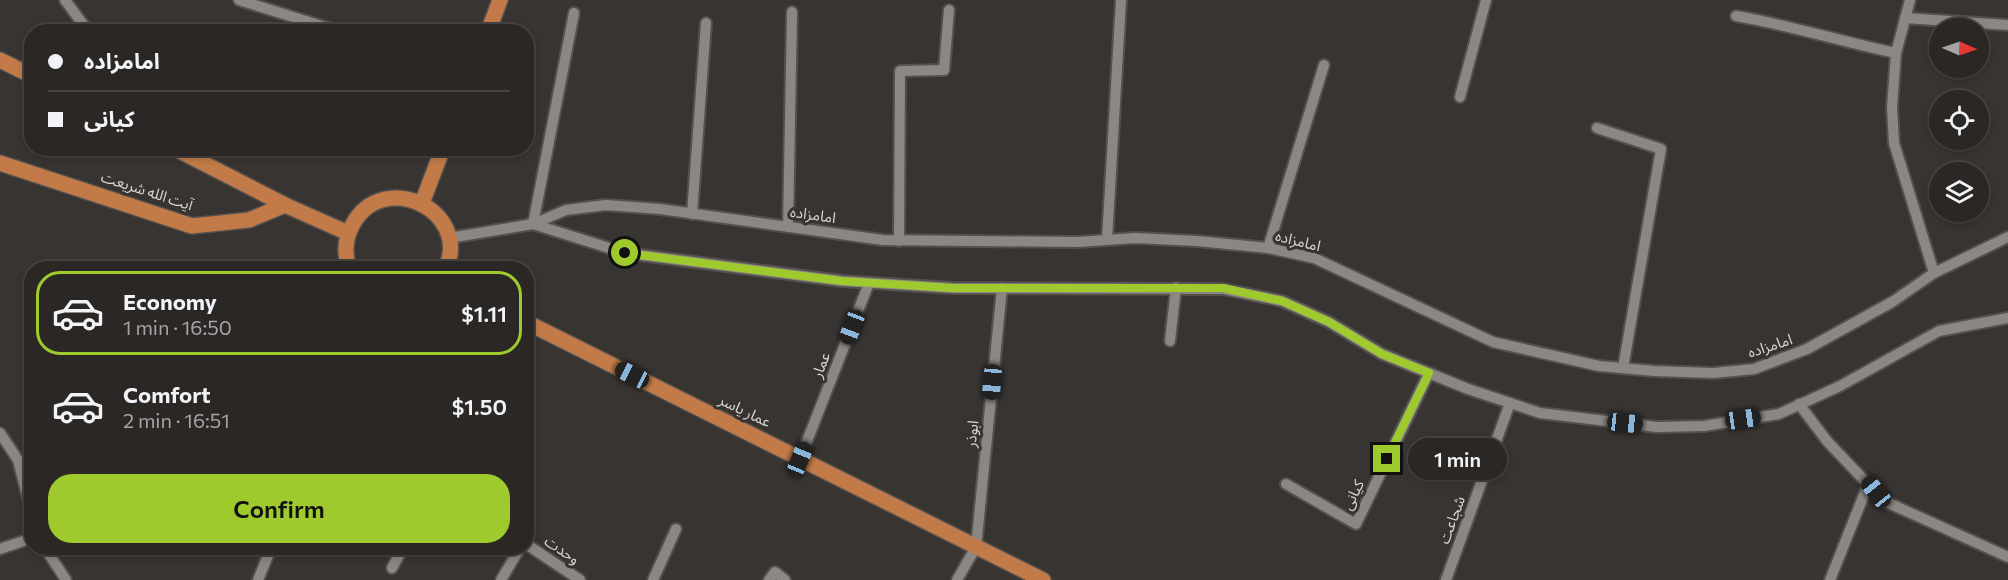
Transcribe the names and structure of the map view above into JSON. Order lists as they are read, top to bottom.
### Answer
{
  "streets": {
    "main road": ["آیت الله شریعت", "عمار یاسر"],
    "street": [
      "امامزاده",
      "عمار",
      "ابوذر",
      "کیانی",
      "شجاعت",
      "وحدت"
    ]
  },
  "crossings": [
    ["امامزاده", "عمار"],
    ["امامزاده", "ابوذر"],
    ["امامزاده", "کیانی"],
    ["امامزاده", "شجاعت"],
    ["عمار", "عمار یاسر"],
    ["عمار یاسر", "ابوذر"]
  ],
  "north": "right",
  "page": {
    "banner": ["امامزاده", "کیانی"],
    "list": [
      {
        "name": "Economy",
        "note": "1 min · 16:50",
        "value": "$1.11"
      },
      {
        "name": "Comfort",
        "note": "2 min · 16:51",
        "value": "$1.50"
      }
    ],
    "bubble": "1 min",
    "buttons": "Confirm"
  }
}
